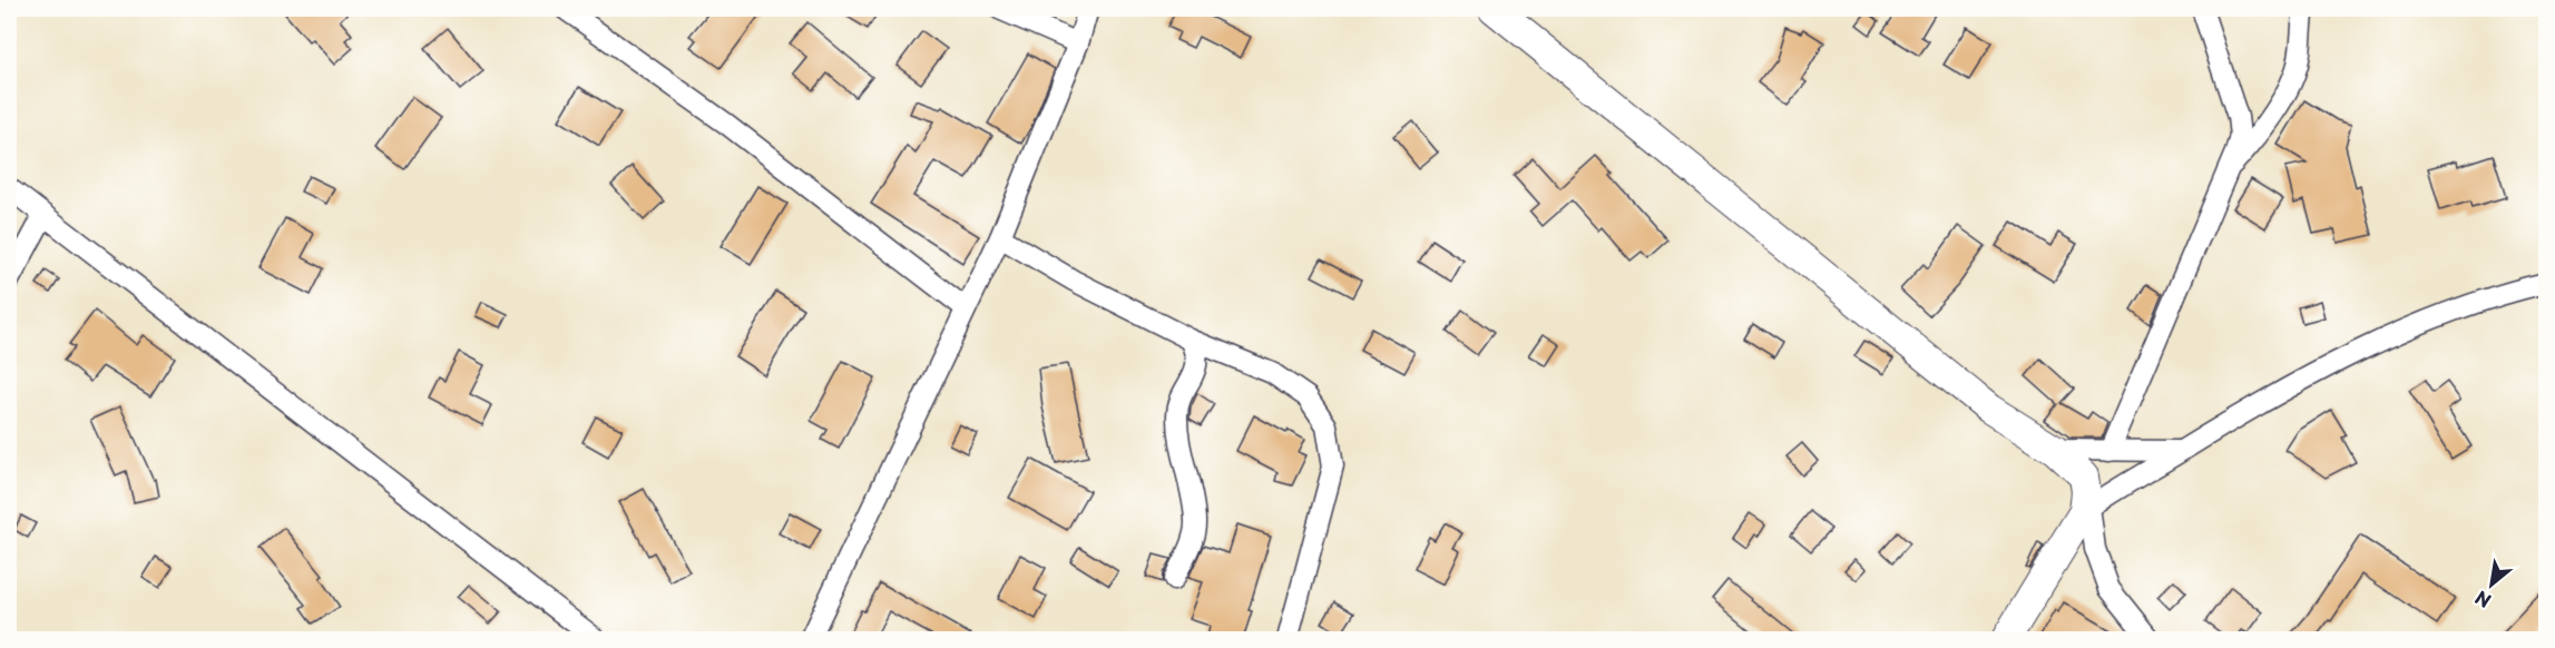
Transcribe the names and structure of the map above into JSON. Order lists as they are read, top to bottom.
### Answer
{
  "north": "bottom left"
}
